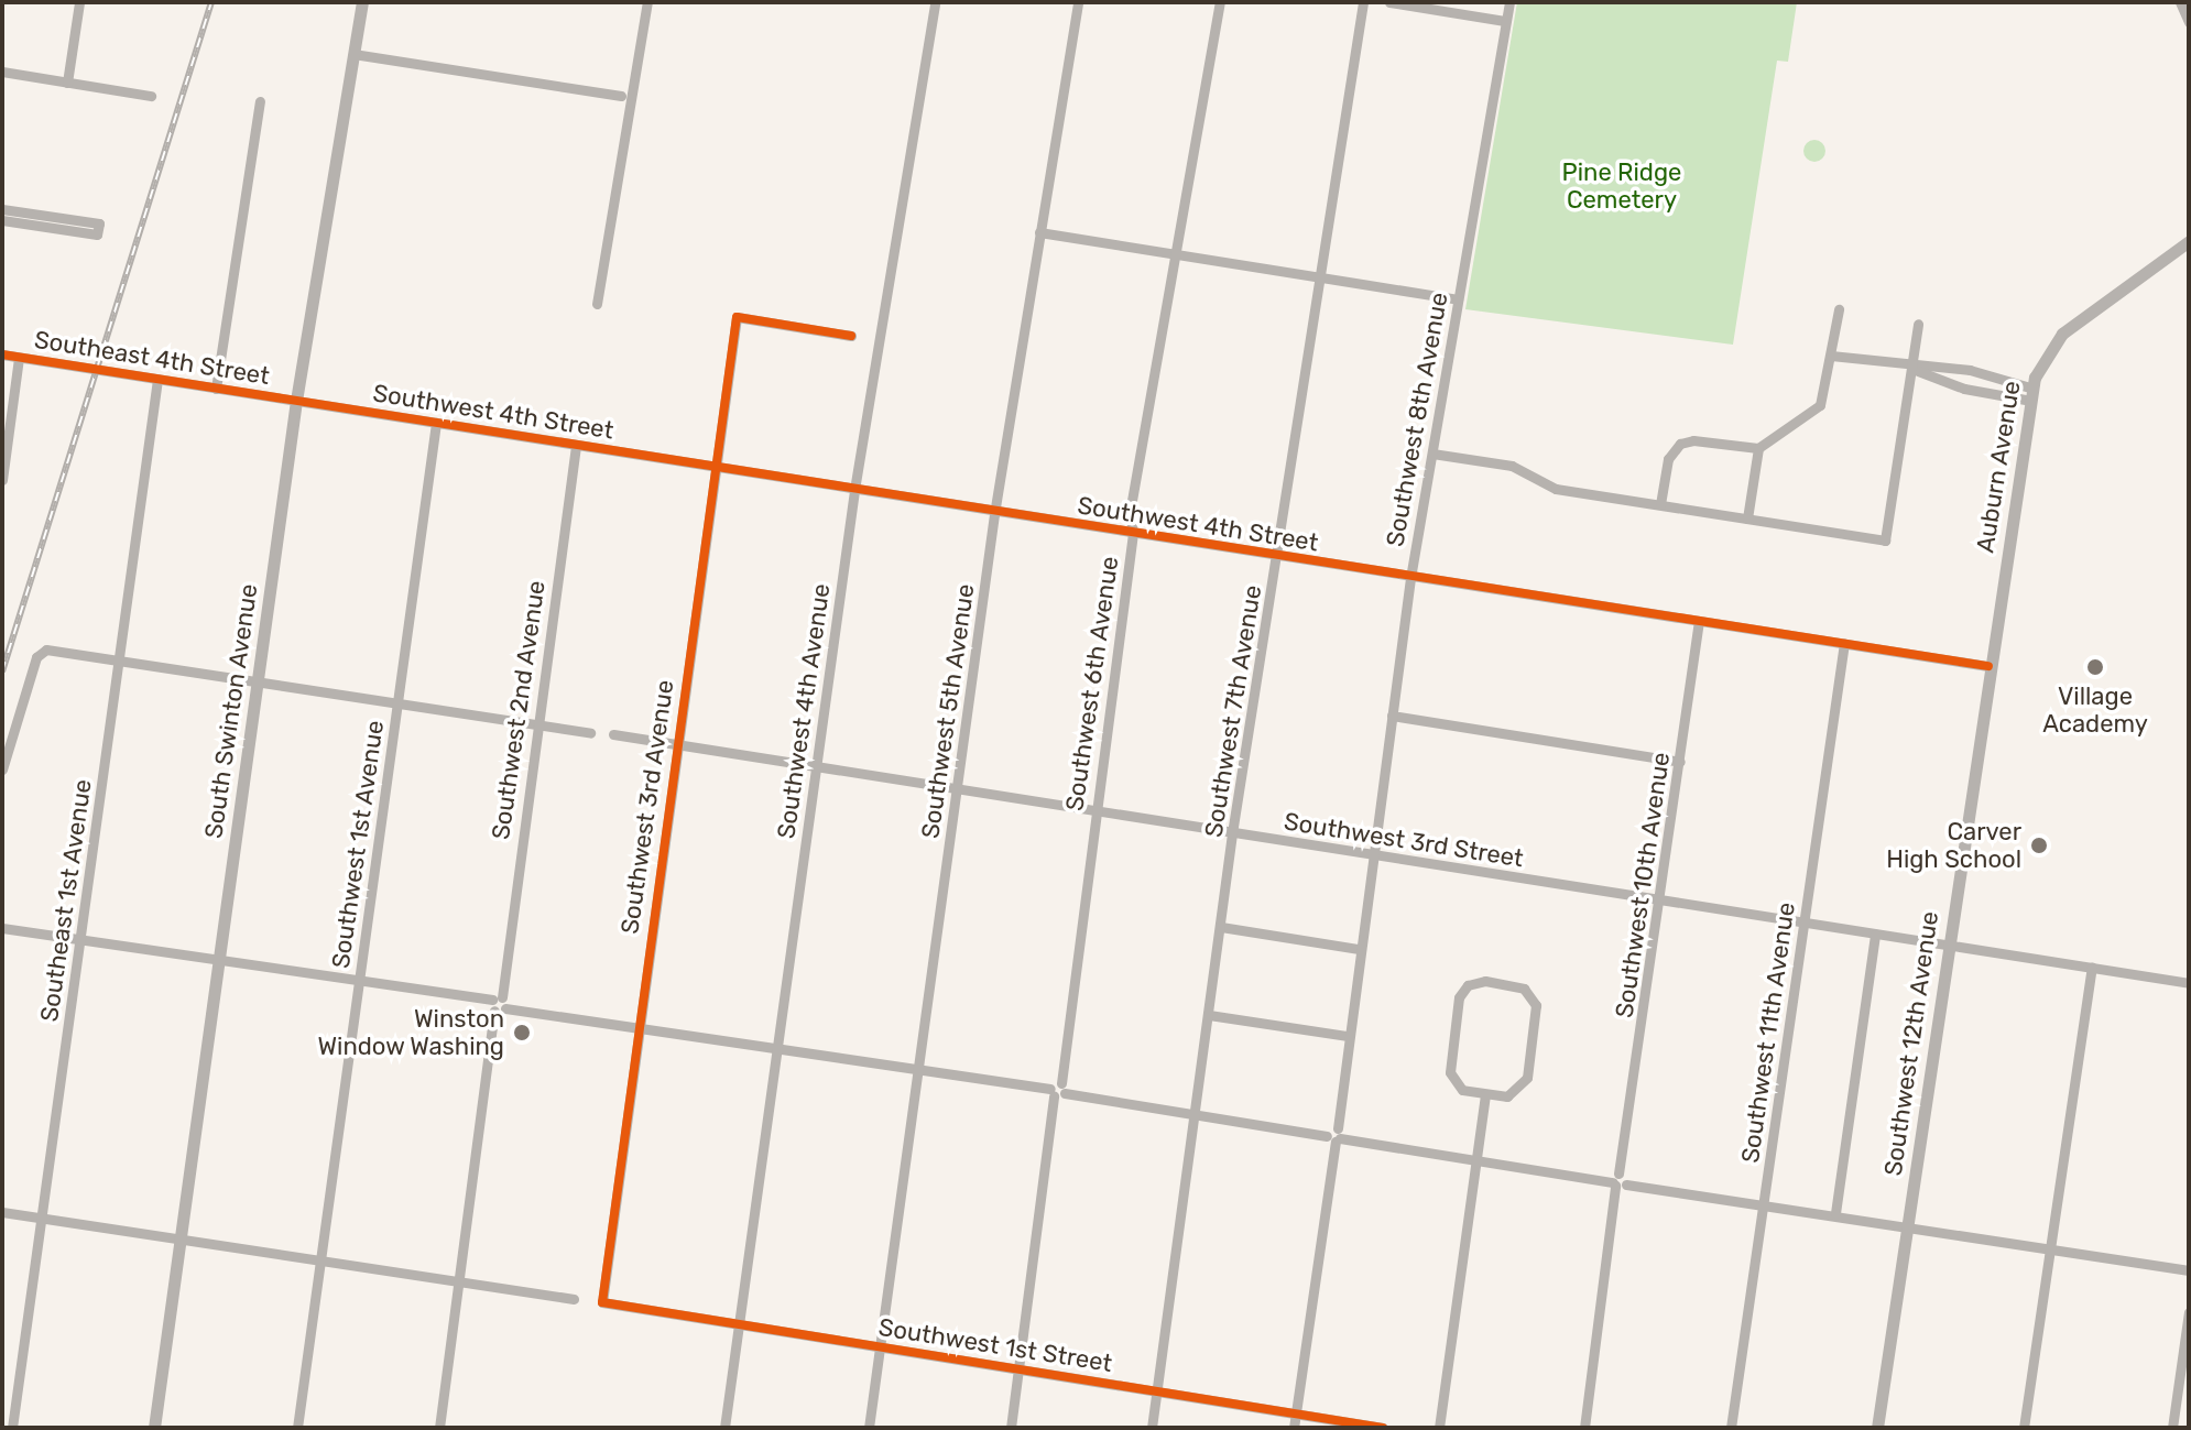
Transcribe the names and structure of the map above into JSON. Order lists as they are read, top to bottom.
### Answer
{
  "streets": {
    "street": [
      "Southeast 4th Street",
      "Southwest 4th Street",
      "Southwest 8th Avenue",
      "Auburn Avenue",
      "Southwest 6th Avenue",
      "Southwest 2nd Avenue",
      "South Swinton Avenue",
      "Southwest 4th Avenue",
      "Southwest 5th Avenue",
      "Southwest 7th Avenue",
      "Southwest 3rd Avenue",
      "Southwest 3rd Street",
      "Southwest 1st Avenue",
      "Southwest 10th Avenue",
      "Southeast 1st Avenue",
      "Southwest 11th Avenue",
      "Southwest 12th Avenue",
      "Southwest 1st Street"
    ]
  },
  "crossings": [
    ["Southeast 4th Street", "Southwest 4th Street"],
    ["Southeast 4th Street", "South Swinton Avenue"],
    ["Southeast 4th Street", "Southeast 1st Avenue"],
    ["Southwest 4th Street", "Southwest 8th Avenue"],
    ["Southwest 4th Street", "Auburn Avenue"],
    ["Southwest 4th Street", "Southwest 6th Avenue"],
    ["Southwest 4th Street", "Southwest 2nd Avenue"],
    ["Southwest 4th Street", "South Swinton Avenue"],
    ["Southwest 4th Street", "Southwest 4th Avenue"],
    ["Southwest 4th Street", "Southwest 5th Avenue"],
    ["Southwest 4th Street", "Southwest 7th Avenue"],
    ["Southwest 4th Street", "Southwest 3rd Avenue"],
    ["Southwest 4th Street", "Southwest 1st Avenue"],
    ["Southwest 4th Street", "Southwest 10th Avenue"],
    ["Southwest 4th Street", "Southwest 11th Avenue"],
    ["Southwest 4th Street", "Southwest 12th Avenue"],
    ["Southwest 8th Avenue", "Southwest 3rd Street"],
    ["Southwest 8th Avenue", "Southwest 1st Street"],
    ["Auburn Avenue", "Southwest 12th Avenue"],
    ["Southwest 6th Avenue", "Southwest 3rd Street"],
    ["Southwest 6th Avenue", "Southwest 1st Street"],
    ["Southwest 4th Avenue", "Southwest 3rd Street"],
    ["Southwest 4th Avenue", "Southwest 1st Street"],
    ["Southwest 5th Avenue", "Southwest 3rd Street"],
    ["Southwest 5th Avenue", "Southwest 1st Street"],
    ["Southwest 7th Avenue", "Southwest 3rd Street"],
    ["Southwest 7th Avenue", "Southwest 1st Street"],
    ["Southwest 3rd Avenue", "Southwest 3rd Street"],
    ["Southwest 3rd Avenue", "Southwest 1st Street"],
    ["Southwest 3rd Street", "Southwest 10th Avenue"],
    ["Southwest 3rd Street", "Southwest 11th Avenue"],
    ["Southwest 3rd Street", "Southwest 12th Avenue"]
  ],
  "parks": ["Pine Ridge Cemetery"],
  "places": ["Village Academy", "Carver High School", "Winston Window Washing"]
}
